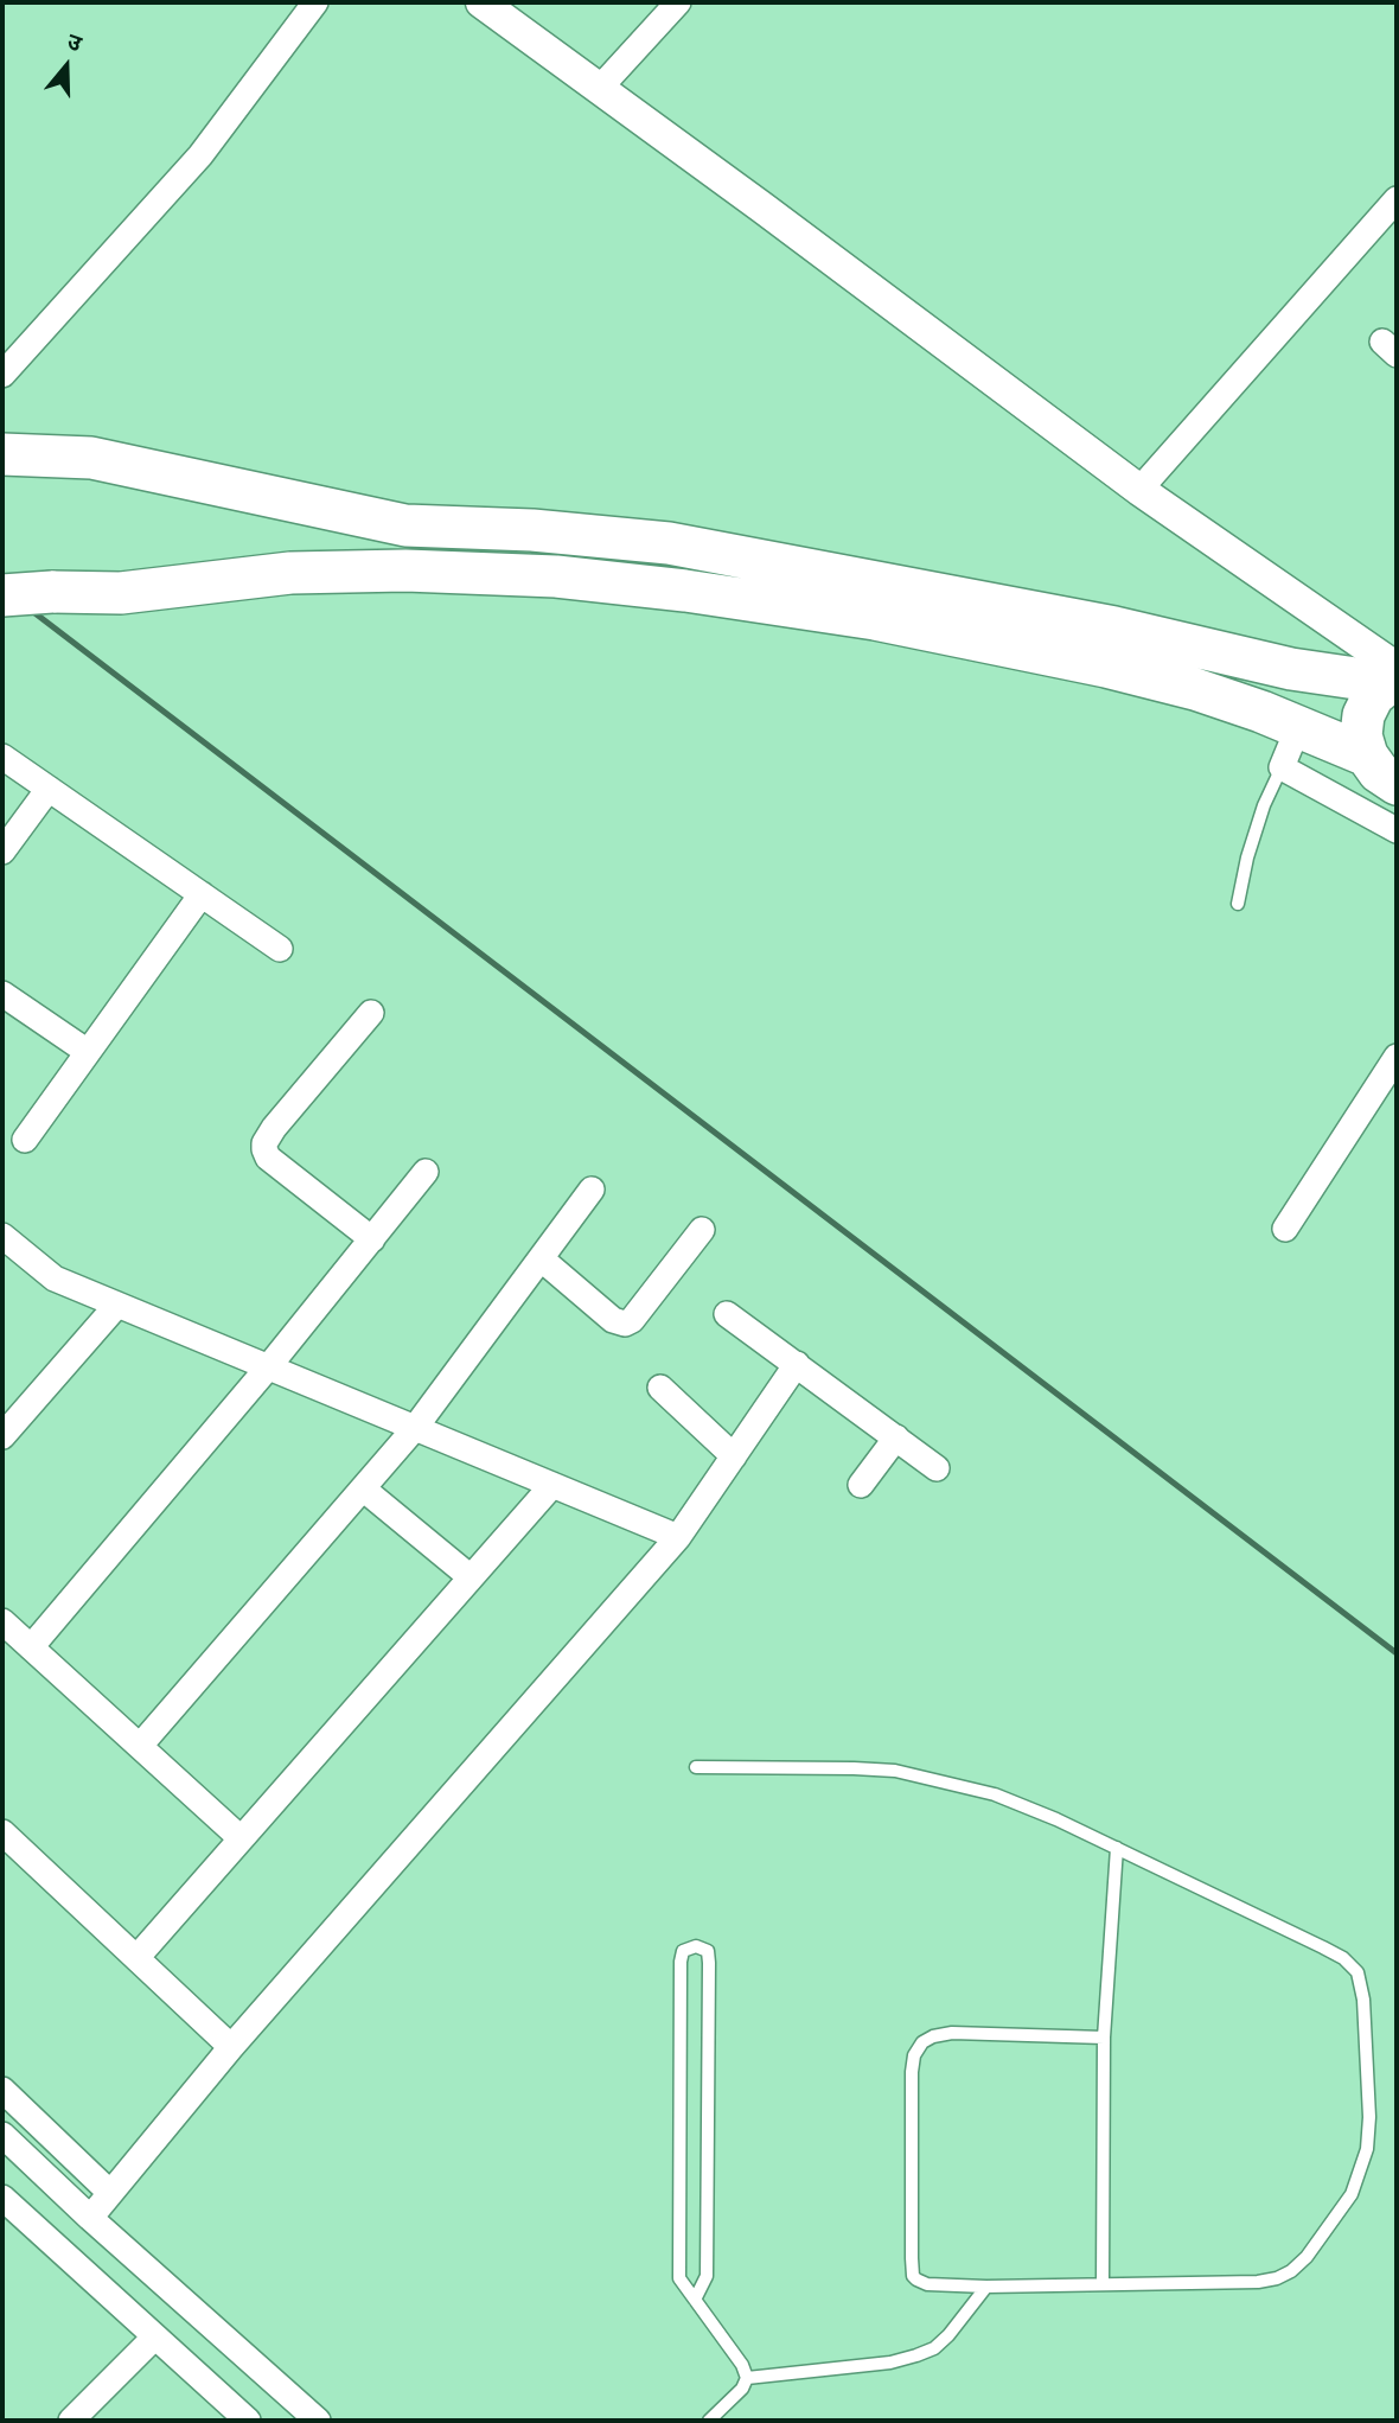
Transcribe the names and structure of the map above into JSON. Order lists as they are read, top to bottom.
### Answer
{
  "north": "top"
}
